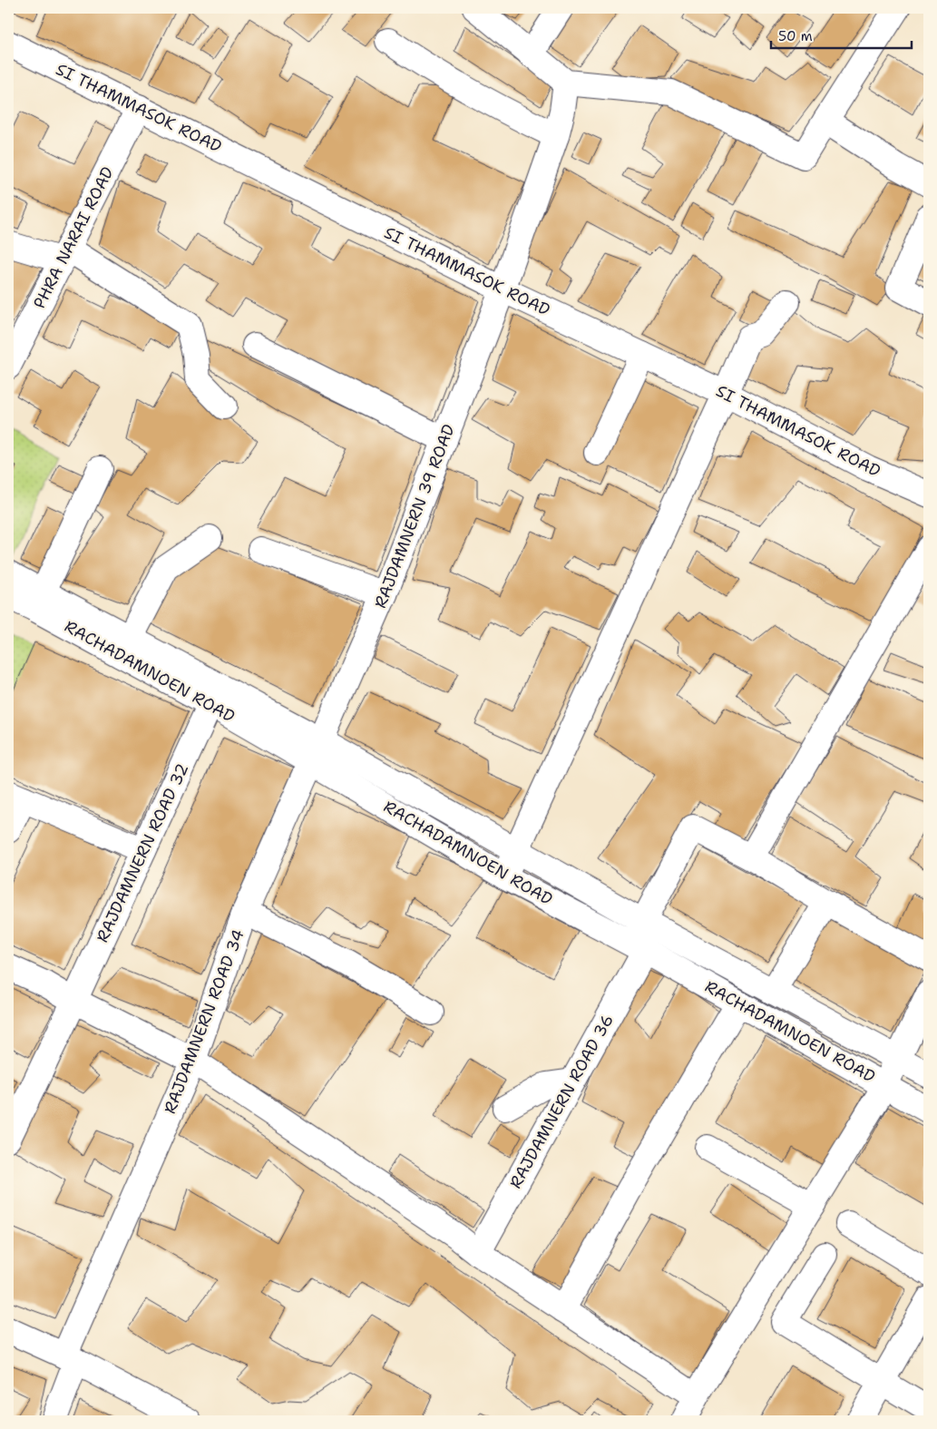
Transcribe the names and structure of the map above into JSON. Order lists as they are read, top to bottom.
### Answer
{
  "streets": {
    "street": [
      "SI THAMMASOK ROAD",
      "PHRA NARAI ROAD",
      "RAJDAMNERN 39 ROAD",
      "RACHADAMNOEN ROAD",
      "RAJDAMNERN ROAD 32",
      "RAJDAMNERN ROAD 34",
      "RAJDAMNERN ROAD 36"
    ]
  },
  "crossings": [
    ["SI THAMMASOK ROAD", "PHRA NARAI ROAD"],
    ["SI THAMMASOK ROAD", "RAJDAMNERN 39 ROAD"],
    ["RAJDAMNERN 39 ROAD", "RACHADAMNOEN ROAD"],
    ["RAJDAMNERN 39 ROAD", "RAJDAMNERN ROAD 34"],
    ["RACHADAMNOEN ROAD", "RAJDAMNERN ROAD 32"],
    ["RACHADAMNOEN ROAD", "RAJDAMNERN ROAD 34"],
    ["RACHADAMNOEN ROAD", "RAJDAMNERN ROAD 36"]
  ],
  "scale_bar": "50 m"
}
